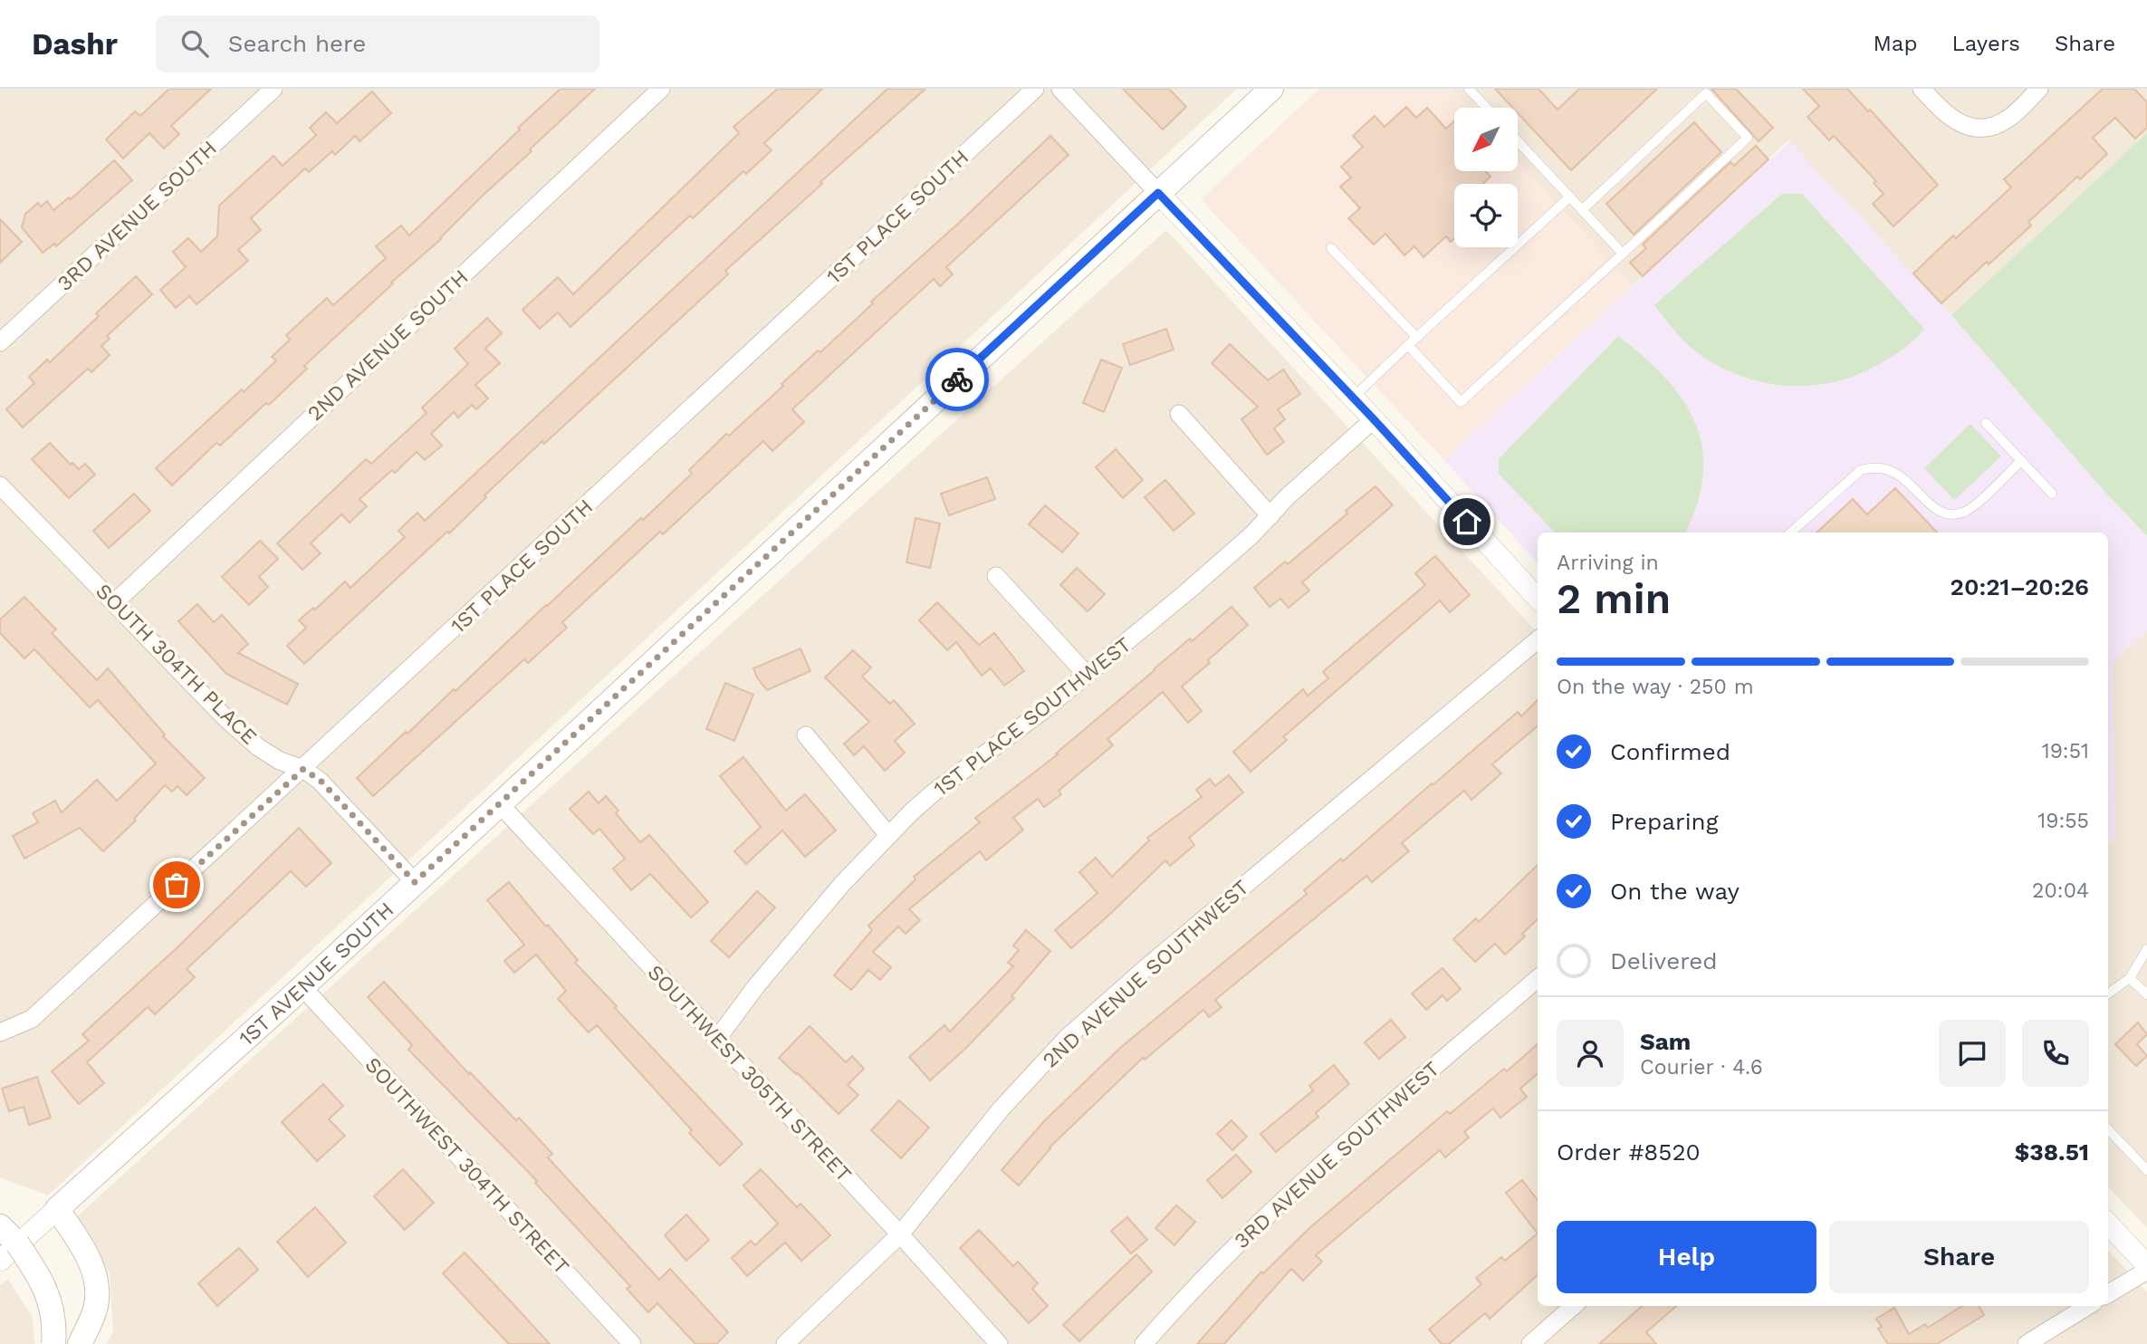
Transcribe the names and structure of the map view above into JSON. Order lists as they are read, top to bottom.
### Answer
{
  "streets": {
    "main road": ["1ST AVENUE SOUTH"],
    "street": [
      "3RD AVENUE SOUTH",
      "1ST PLACE SOUTH",
      "2ND AVENUE SOUTH",
      "SOUTH 304TH PLACE",
      "1ST PLACE SOUTHWEST",
      "2ND AVENUE SOUTHWEST",
      "SOUTHWEST 305TH STREET",
      "3RD AVENUE SOUTHWEST",
      "SOUTHWEST 304TH STREET"
    ]
  },
  "crossings": [
    ["1ST PLACE SOUTH", "SOUTH 304TH PLACE"],
    ["2ND AVENUE SOUTH", "SOUTH 304TH PLACE"],
    ["SOUTH 304TH PLACE", "1ST AVENUE SOUTH"],
    ["1ST PLACE SOUTHWEST", "SOUTHWEST 305TH STREET"],
    ["1ST AVENUE SOUTH", "SOUTHWEST 305TH STREET"],
    ["1ST AVENUE SOUTH", "SOUTHWEST 304TH STREET"],
    ["2ND AVENUE SOUTHWEST", "SOUTHWEST 305TH STREET"]
  ],
  "north": "bottom left",
  "page": {
    "header": "Dashr",
    "search": "Search here",
    "nav": ["Map", "Layers", "Share"],
    "heading": ["2 min", "Arriving in", "20:21–20:26"],
    "panel": [
      "Sam",
      "Courier · 4.6",
      "Order #8520",
      "$38.51"
    ],
    "bar": "On the way · 250 m",
    "list": [
      ["Confirmed", "19:51"],
      ["Preparing", "19:55"],
      ["On the way", "20:04"],
      "Delivered"
    ],
    "buttons": ["Help", "Share"]
  }
}
